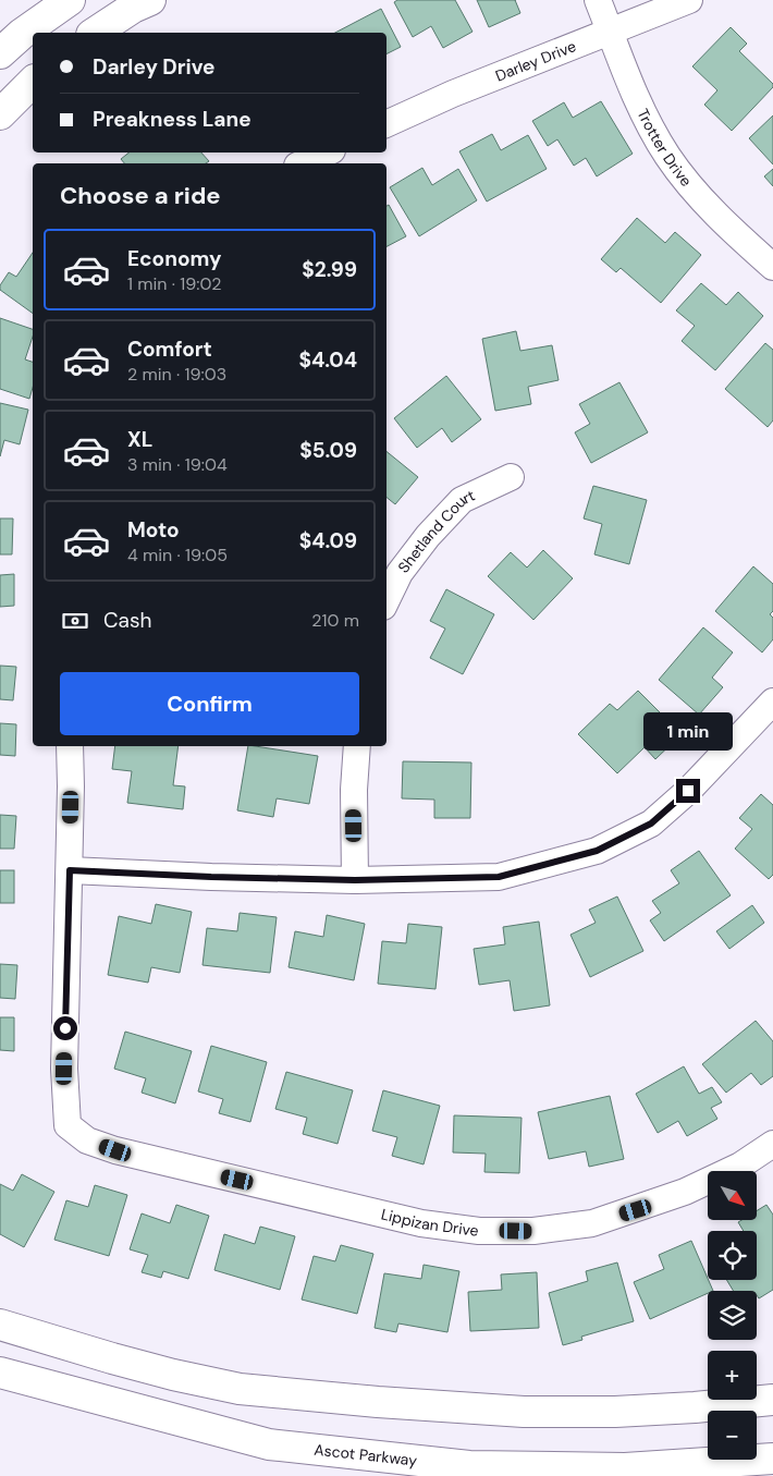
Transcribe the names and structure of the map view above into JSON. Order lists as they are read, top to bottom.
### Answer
{
  "streets": {
    "main road": ["Ascot Parkway"],
    "street": [
      "Darley Drive",
      "Trotter Drive",
      "Shetland Court",
      "Lippizan Drive"
    ]
  },
  "crossings": [
    ["Darley Drive", "Trotter Drive"]
  ],
  "north": "bottom right",
  "page": {
    "banner": ["Darley Drive", "Preakness Lane"],
    "heading": "Choose a ride",
    "list": [
      {
        "name": "Economy",
        "note": "1 min · 19:02",
        "value": "$2.99"
      },
      {
        "name": "Comfort",
        "note": "2 min · 19:03",
        "value": "$4.04"
      },
      {
        "name": "XL",
        "note": "3 min · 19:04",
        "value": "$5.09"
      },
      {
        "name": "Moto",
        "note": "4 min · 19:05",
        "value": "$4.09"
      }
    ],
    "pay": ["Cash", "210 m"],
    "buttons": "Confirm",
    "bubble": "1 min",
    "map_buttons": ["+", "−"]
  }
}
